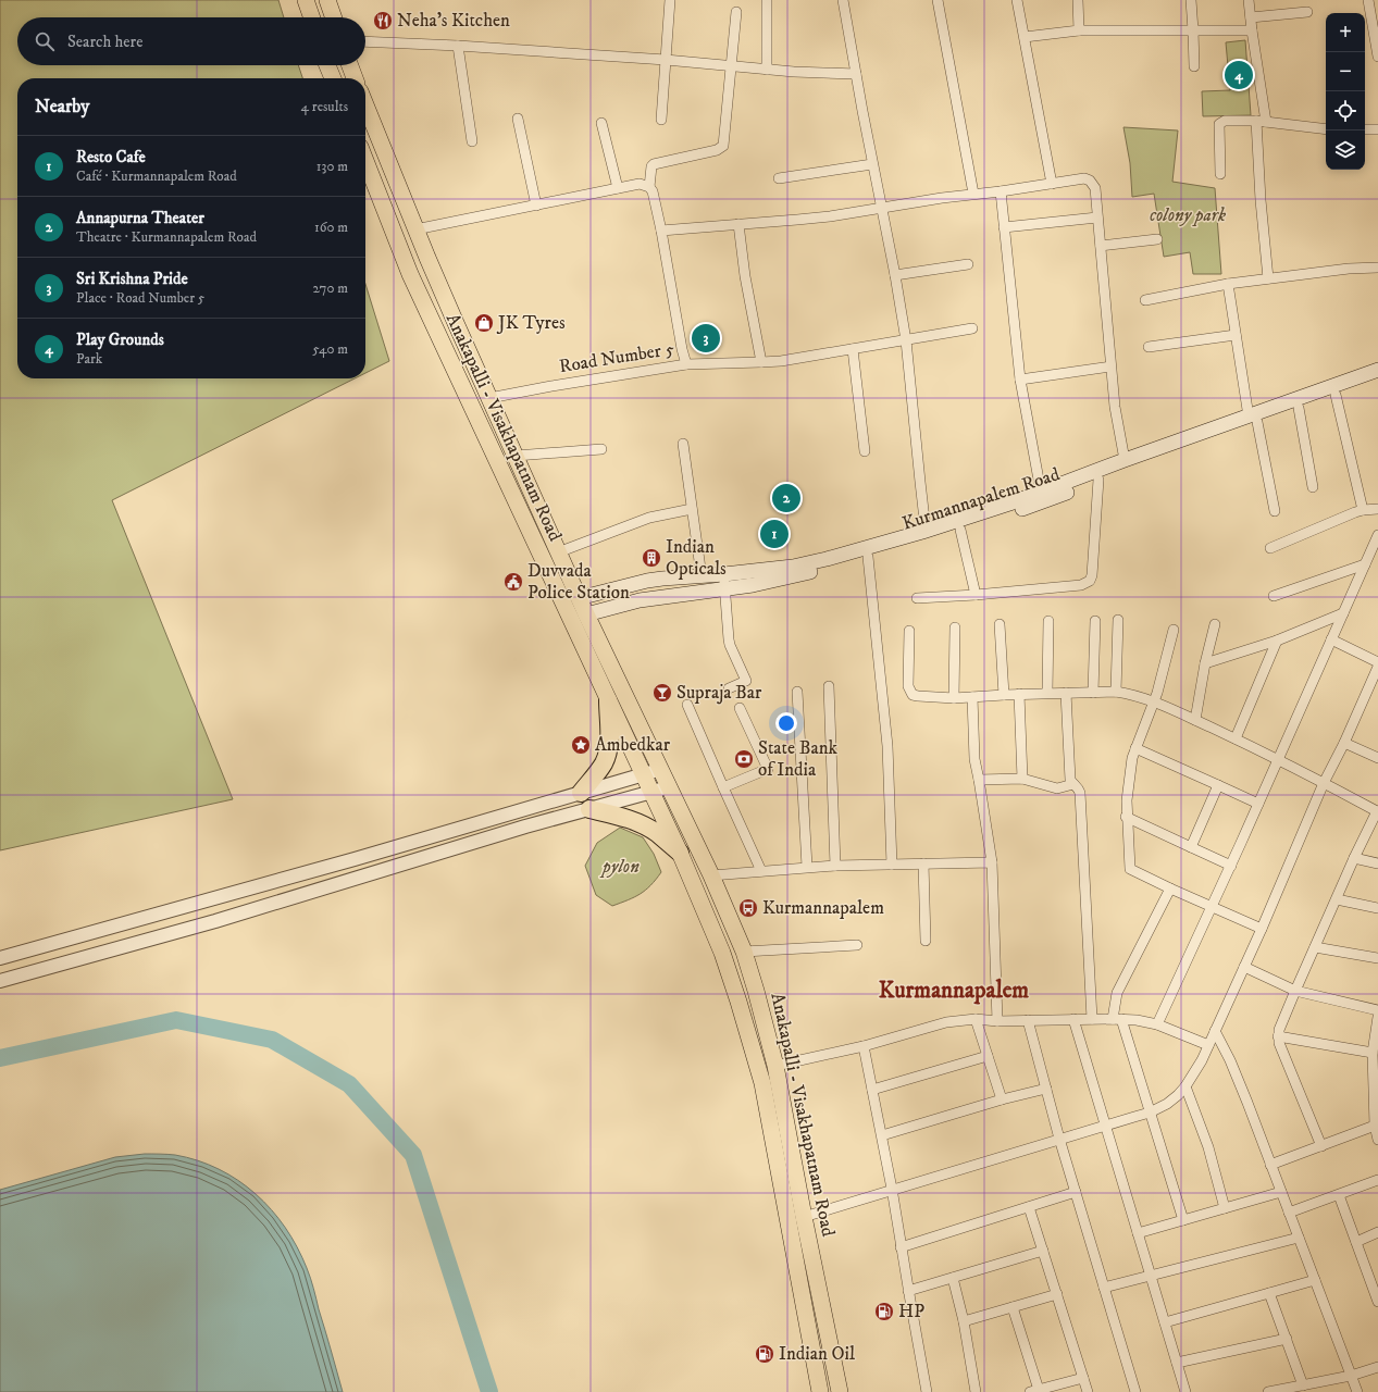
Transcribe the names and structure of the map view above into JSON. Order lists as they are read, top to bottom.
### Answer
{
  "streets": {
    "main road": ["Anakapalli - Visakhapatnam Road", "Kurmannapalem Road"],
    "street": ["Road Number 5"]
  },
  "crossings": [
    ["Road Number 5", "Anakapalli - Visakhapatnam Road"],
    ["Anakapalli - Visakhapatnam Road", "Kurmannapalem Road"]
  ],
  "districts": ["Kurmannapalem"],
  "parks": ["colony park", "pylon"],
  "places": {
    "restaurant": ["Neha's Kitchen"],
    "shop": ["JK Tyres"],
    "building": ["Indian Opticals"],
    "public building": ["Duvvada Police Station"],
    "bar": ["Supraja Bar"],
    "place": ["Ambedkar"],
    "bank": ["State Bank of India"],
    "bus stop": ["Kurmannapalem"],
    "fuel station": ["HP", "Indian Oil"]
  },
  "page": {
    "map_buttons": ["+", "−"],
    "search": "Search here",
    "pins": [
      "4",
      "3",
      "2",
      "1"
    ],
    "heading": ["Nearby", "4 results"],
    "list": [
      {
        "mark": "1",
        "name": "Resto Cafe",
        "note": "Café · Kurmannapalem Road",
        "value": "130 m"
      },
      {
        "mark": "2",
        "name": "Annapurna Theater",
        "note": "Theatre · Kurmannapalem Road",
        "value": "160 m"
      },
      {
        "mark": "3",
        "name": "Sri Krishna Pride",
        "note": "Place · Road Number 5",
        "value": "270 m"
      },
      {
        "mark": "4",
        "name": "Play Grounds",
        "note": "Park",
        "value": "540 m"
      }
    ]
  }
}
